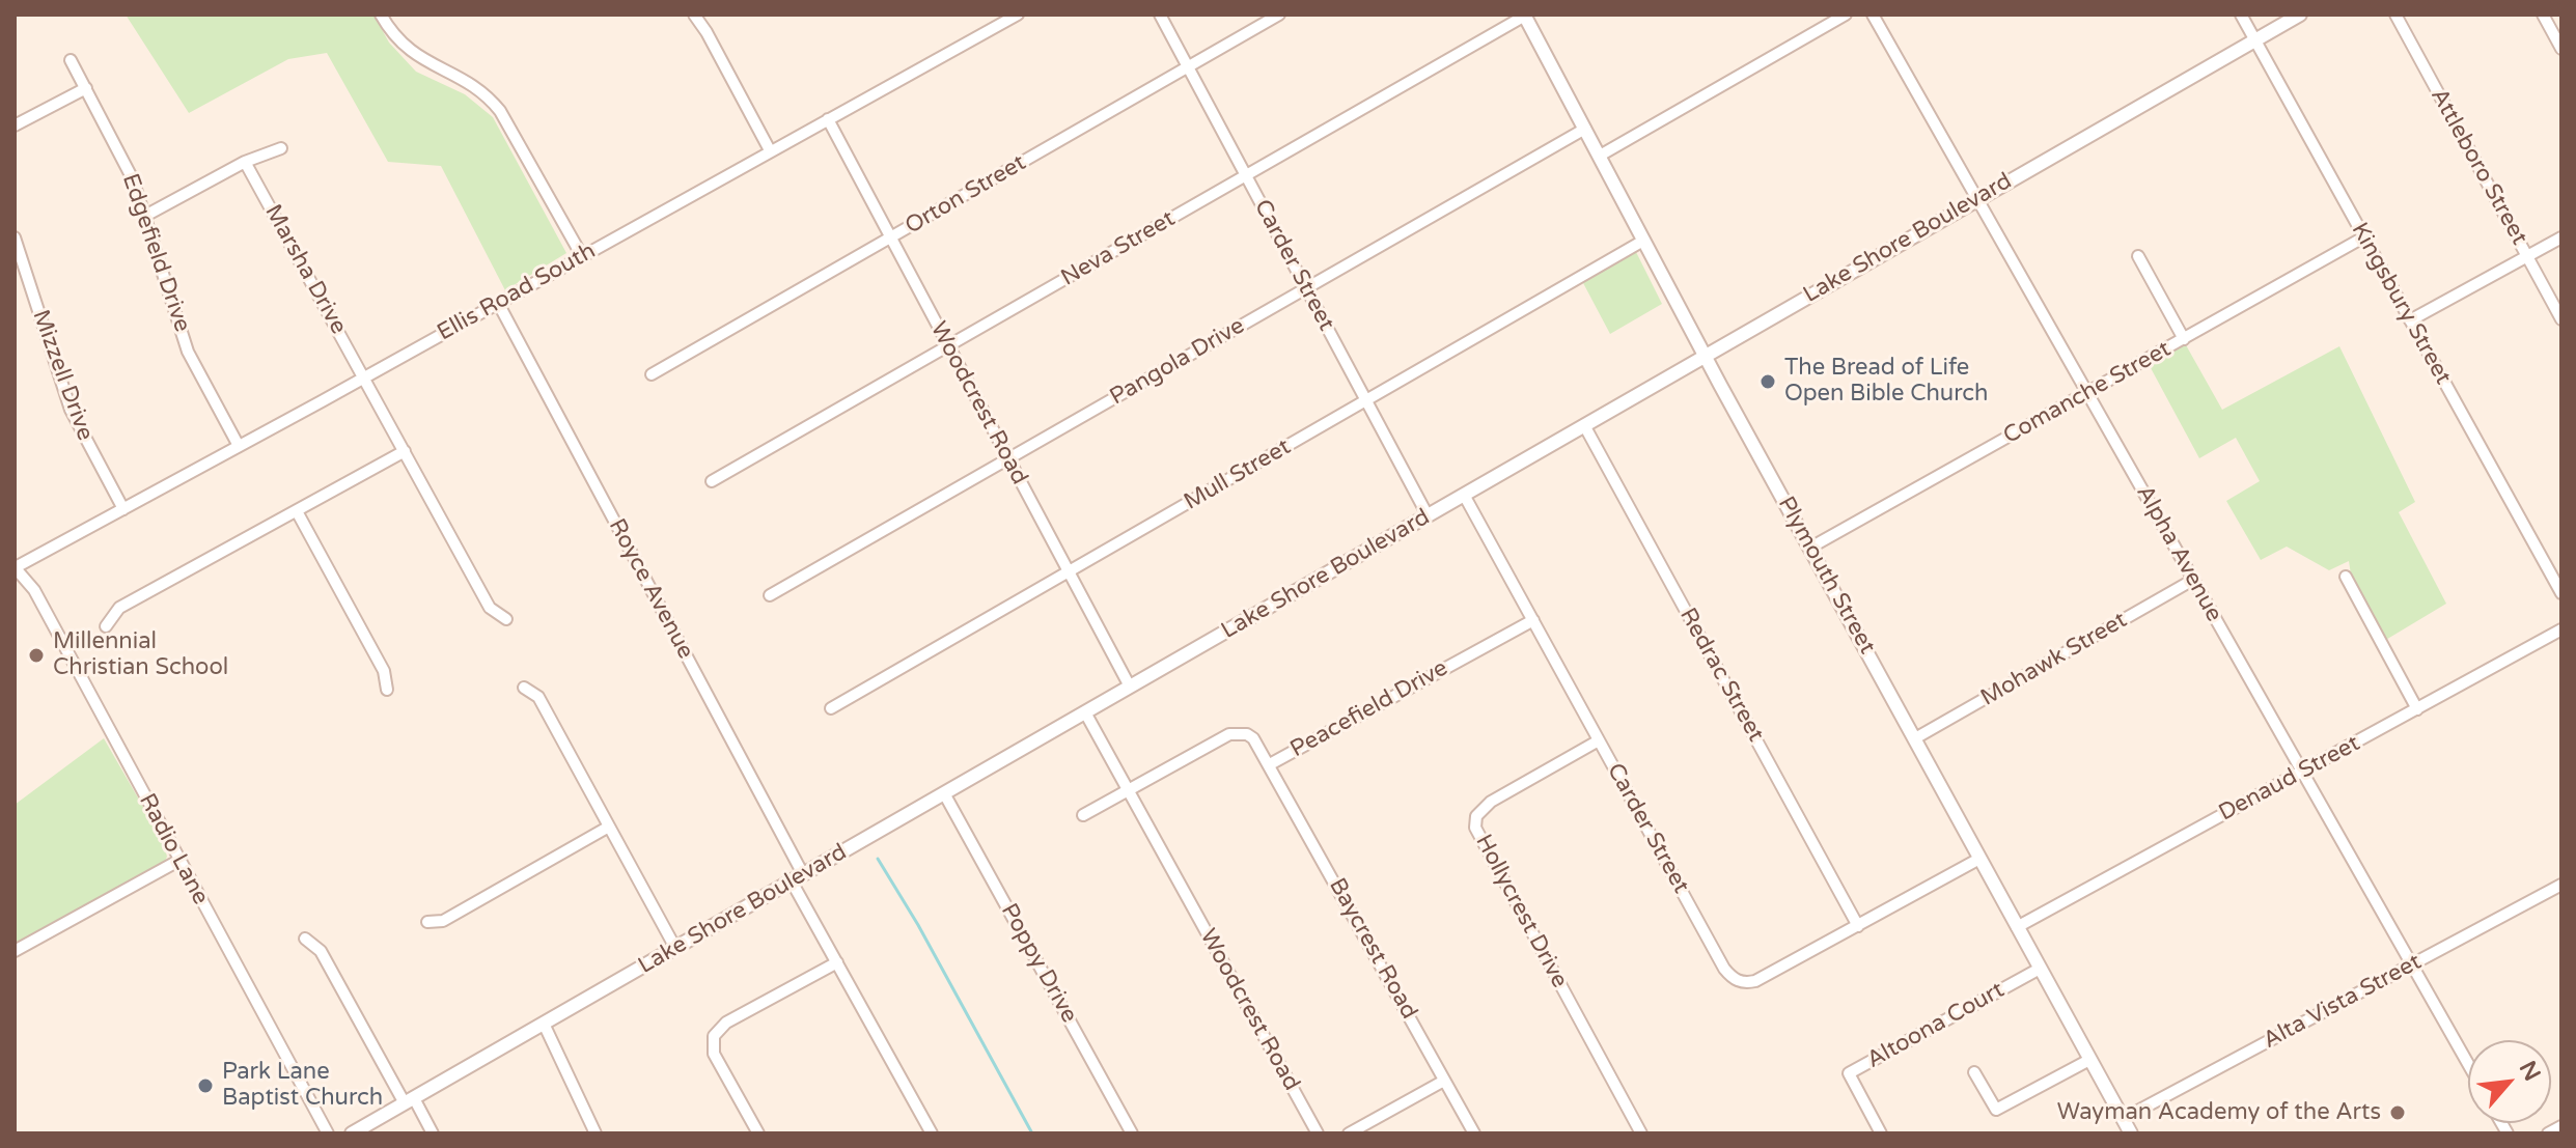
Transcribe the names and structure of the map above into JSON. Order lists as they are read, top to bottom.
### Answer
{
  "streets": {
    "street": [
      "Attleboro Street",
      "Orton Street",
      "Lake Shore Boulevard",
      "Neva Street",
      "Edgefield Drive",
      "Carder Street",
      "Marsha Drive",
      "Ellis Road South",
      "Kingsbury Street",
      "Pangola Drive",
      "Mizzell Drive",
      "Comanche Street",
      "Woodcrest Road",
      "Mull Street",
      "Alpha Avenue",
      "Plymouth Street",
      "Royce Avenue",
      "Mohawk Street",
      "Redrac Street",
      "Peacefield Drive",
      "Denaud Street",
      "Radio Lane",
      "Hollycrest Drive",
      "Baycrest Road",
      "Poppy Drive",
      "Alta Vista Street",
      "Altoona Court"
    ]
  },
  "crossings": [
    ["Orton Street", "Carder Street"],
    ["Orton Street", "Woodcrest Road"],
    ["Lake Shore Boulevard", "Carder Street"],
    ["Lake Shore Boulevard", "Kingsbury Street"],
    ["Lake Shore Boulevard", "Woodcrest Road"],
    ["Lake Shore Boulevard", "Alpha Avenue"],
    ["Lake Shore Boulevard", "Plymouth Street"],
    ["Lake Shore Boulevard", "Royce Avenue"],
    ["Lake Shore Boulevard", "Redrac Street"],
    ["Lake Shore Boulevard", "Poppy Drive"],
    ["Neva Street", "Carder Street"],
    ["Neva Street", "Woodcrest Road"],
    ["Neva Street", "Plymouth Street"],
    ["Edgefield Drive", "Ellis Road South"],
    ["Carder Street", "Pangola Drive"],
    ["Carder Street", "Mull Street"],
    ["Carder Street", "Redrac Street"],
    ["Carder Street", "Peacefield Drive"],
    ["Carder Street", "Hollycrest Drive"],
    ["Marsha Drive", "Ellis Road South"],
    ["Ellis Road South", "Mizzell Drive"],
    ["Ellis Road South", "Woodcrest Road"],
    ["Ellis Road South", "Royce Avenue"],
    ["Ellis Road South", "Radio Lane"],
    ["Kingsbury Street", "Comanche Street"],
    ["Pangola Drive", "Woodcrest Road"],
    ["Pangola Drive", "Plymouth Street"],
    ["Comanche Street", "Alpha Avenue"],
    ["Comanche Street", "Plymouth Street"],
    ["Woodcrest Road", "Mull Street"],
    ["Woodcrest Road", "Peacefield Drive"],
    ["Mull Street", "Plymouth Street"],
    ["Alpha Avenue", "Mohawk Street"],
    ["Alpha Avenue", "Denaud Street"],
    ["Alpha Avenue", "Alta Vista Street"],
    ["Plymouth Street", "Mohawk Street"],
    ["Plymouth Street", "Denaud Street"],
    ["Plymouth Street", "Alta Vista Street"],
    ["Plymouth Street", "Altoona Court"],
    ["Peacefield Drive", "Baycrest Road"]
  ],
  "places": [
    "The Bread of Life Open Bible Church",
    "Millennial Christian School",
    "Park Lane Baptist Church",
    "Wayman Academy of the Arts"
  ],
  "north": "top right"
}
